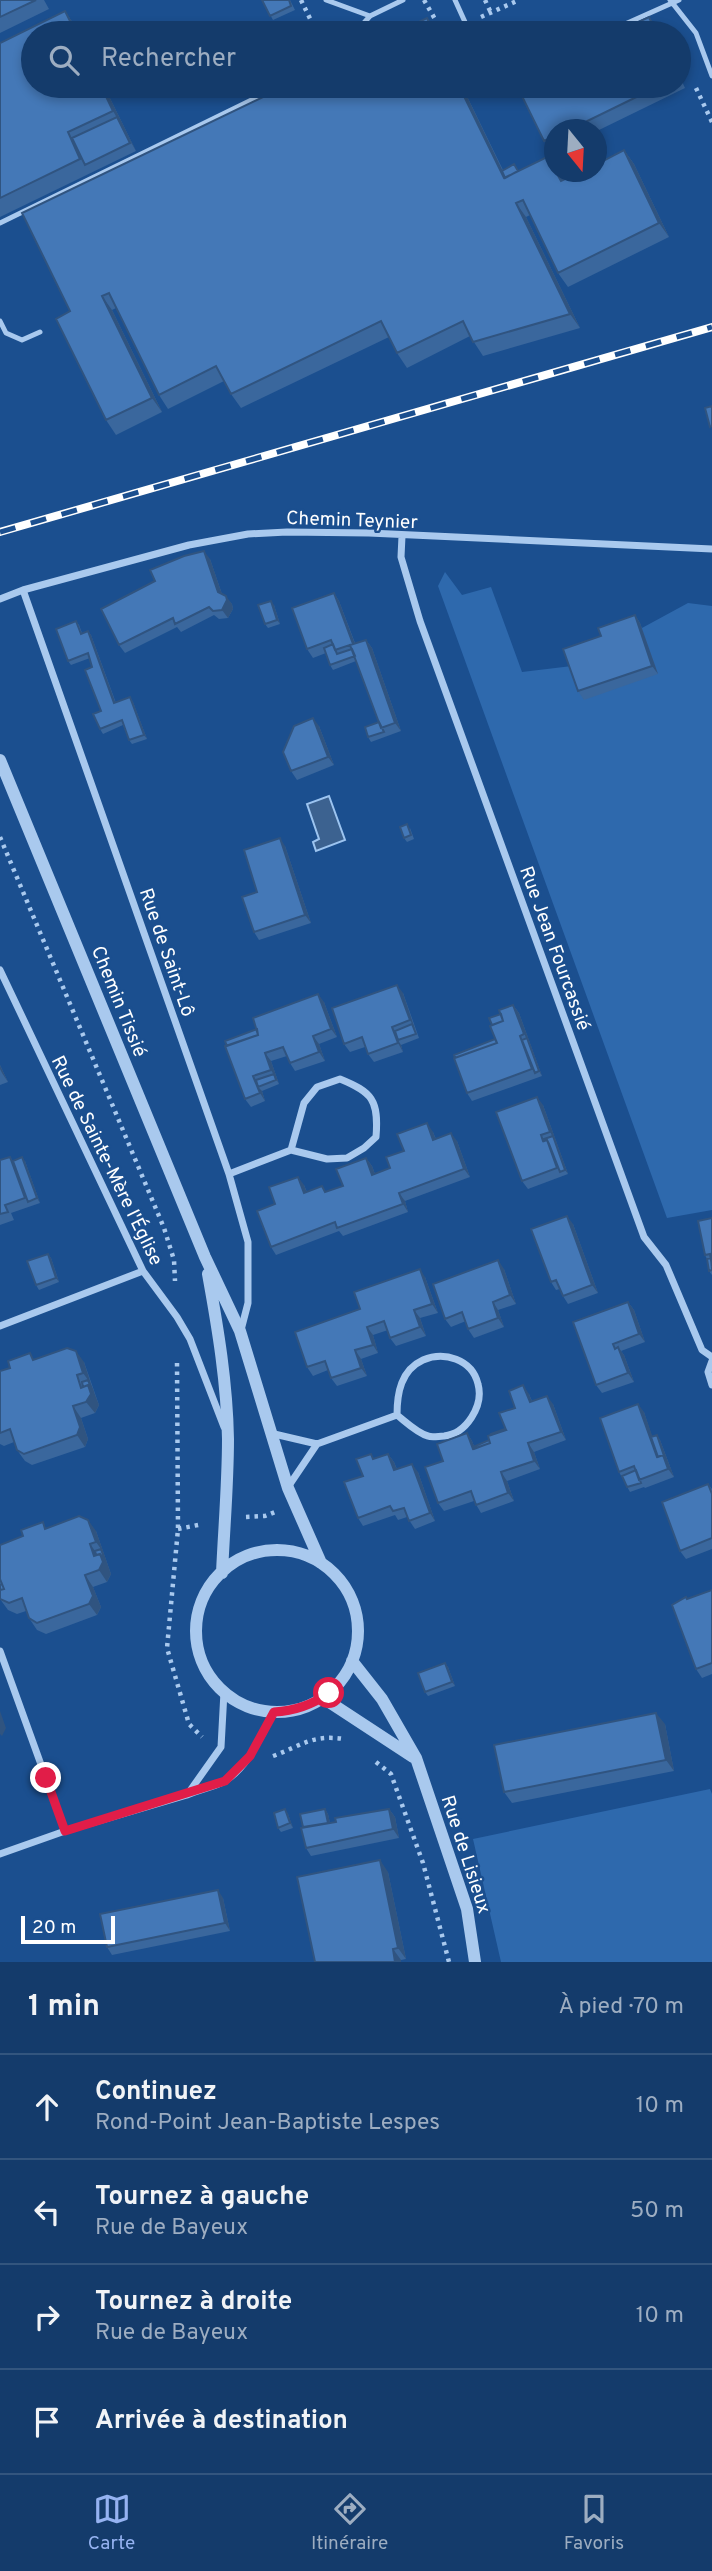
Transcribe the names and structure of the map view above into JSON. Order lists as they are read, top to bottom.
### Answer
{
  "streets": {
    "street": [
      "Chemin Teynier",
      "Rue Jean Fourcassié",
      "Rue de Saint-Lô",
      "Chemin Tissié",
      "Rue de Sainte-Mère l'Église",
      "Rue de Lisieux"
    ]
  },
  "crossings": [
    ["Chemin Teynier", "Rue Jean Fourcassié"],
    ["Chemin Teynier", "Rue de Saint-Lô"],
    ["Rue de Saint-Lô", "Chemin Tissié"],
    ["Chemin Tissié", "Rue de Sainte-Mère l'Église"],
    ["Chemin Tissié", "Rue de Lisieux"]
  ],
  "scale_bar": "20 m",
  "north": "bottom",
  "page": {
    "search": "Rechercher",
    "scale": "20 m",
    "heading": ["1 min", "À pied · 70 m"],
    "list": [
      ["Continuez", "Rond-Point Jean-Baptiste Lespes", "10 m"],
      ["Tournez à gauche", "Rue de Bayeux", "50 m"],
      ["Tournez à droite", "Rue de Bayeux", "10 m"],
      "Arrivée à destination"
    ],
    "nav": ["Carte", "Itinéraire", "Favoris"]
  }
}
